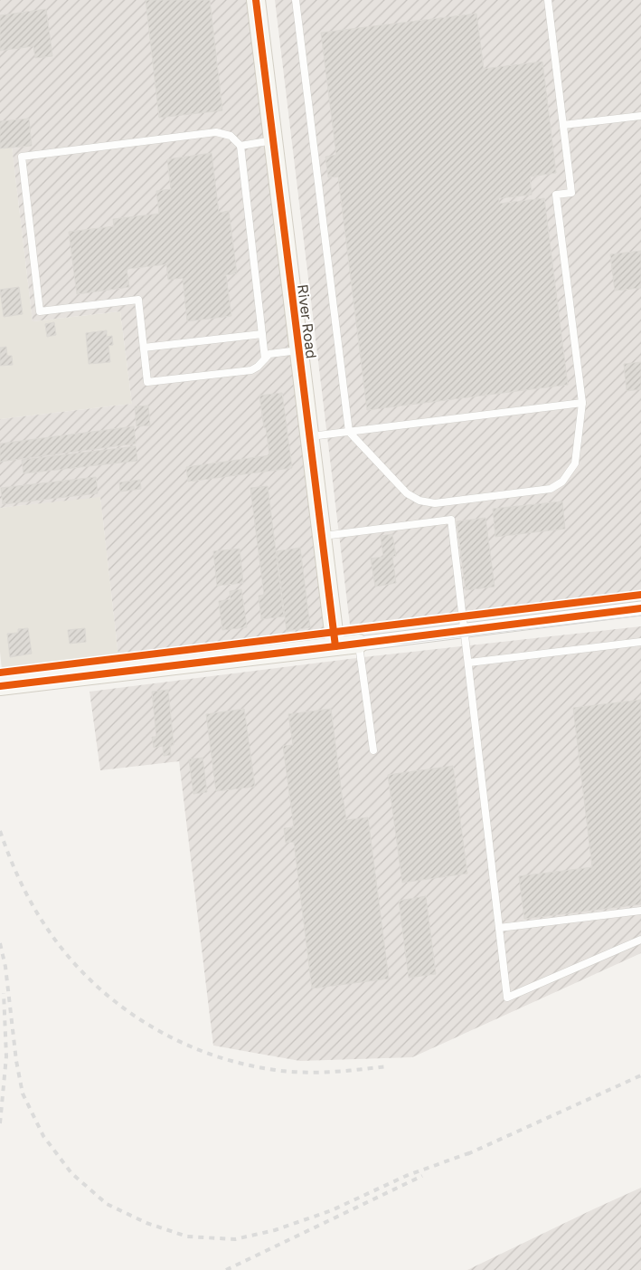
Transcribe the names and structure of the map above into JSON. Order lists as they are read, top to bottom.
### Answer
{
  "streets": {
    "street": ["River Road"]
  }
}
